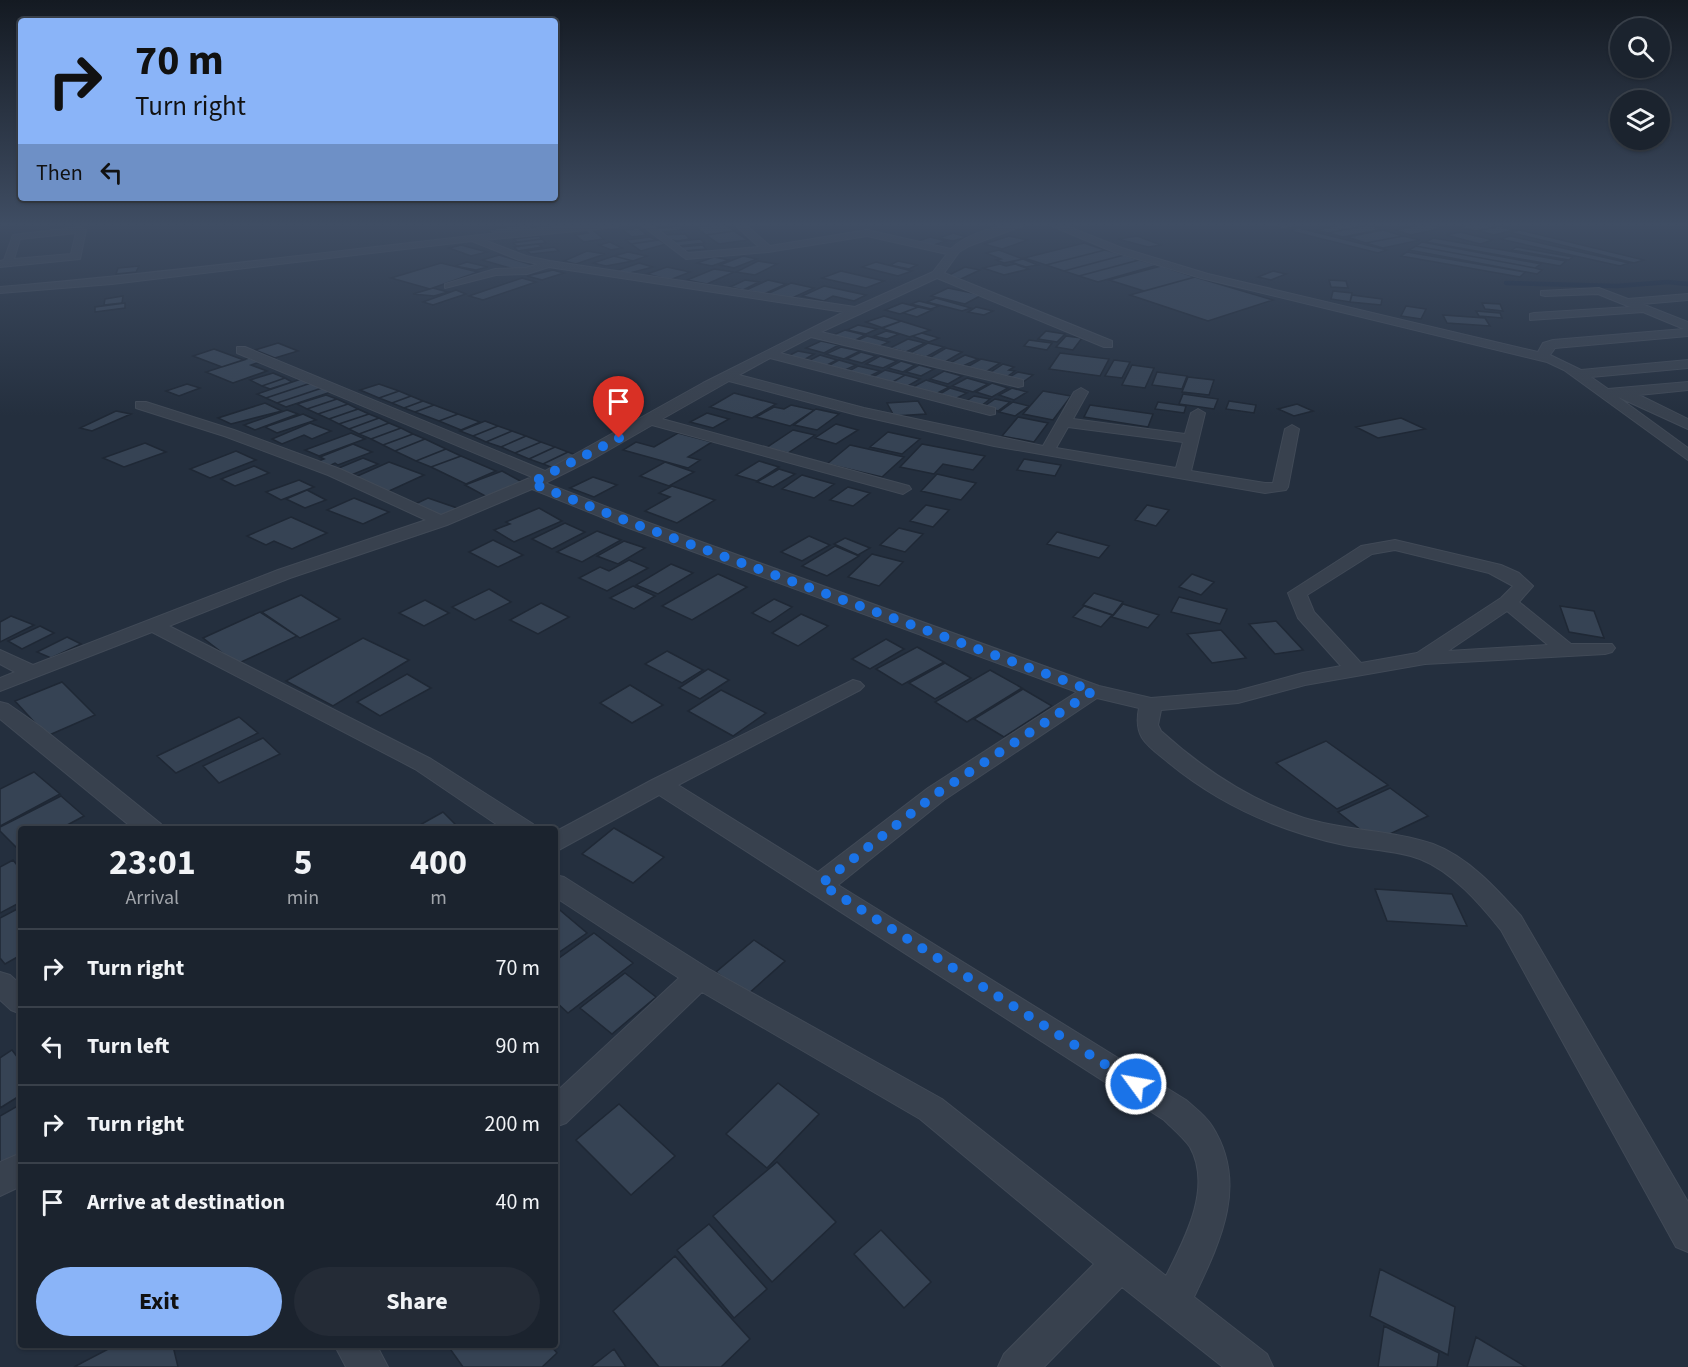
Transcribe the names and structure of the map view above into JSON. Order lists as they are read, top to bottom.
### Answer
{
  "page": {
    "turn": ["70 m", "Turn right"],
    "then": "Then",
    "eta": [
      "23:01",
      "Arrival",
      "5",
      "min",
      "400",
      "m"
    ],
    "list": [
      {
        "name": "Turn right",
        "value": "70 m"
      },
      {
        "name": "Turn left",
        "value": "90 m"
      },
      {
        "name": "Turn right",
        "value": "200 m"
      },
      {
        "name": "Arrive at destination",
        "value": "40 m"
      }
    ],
    "buttons": ["Exit", "Share"]
  }
}
